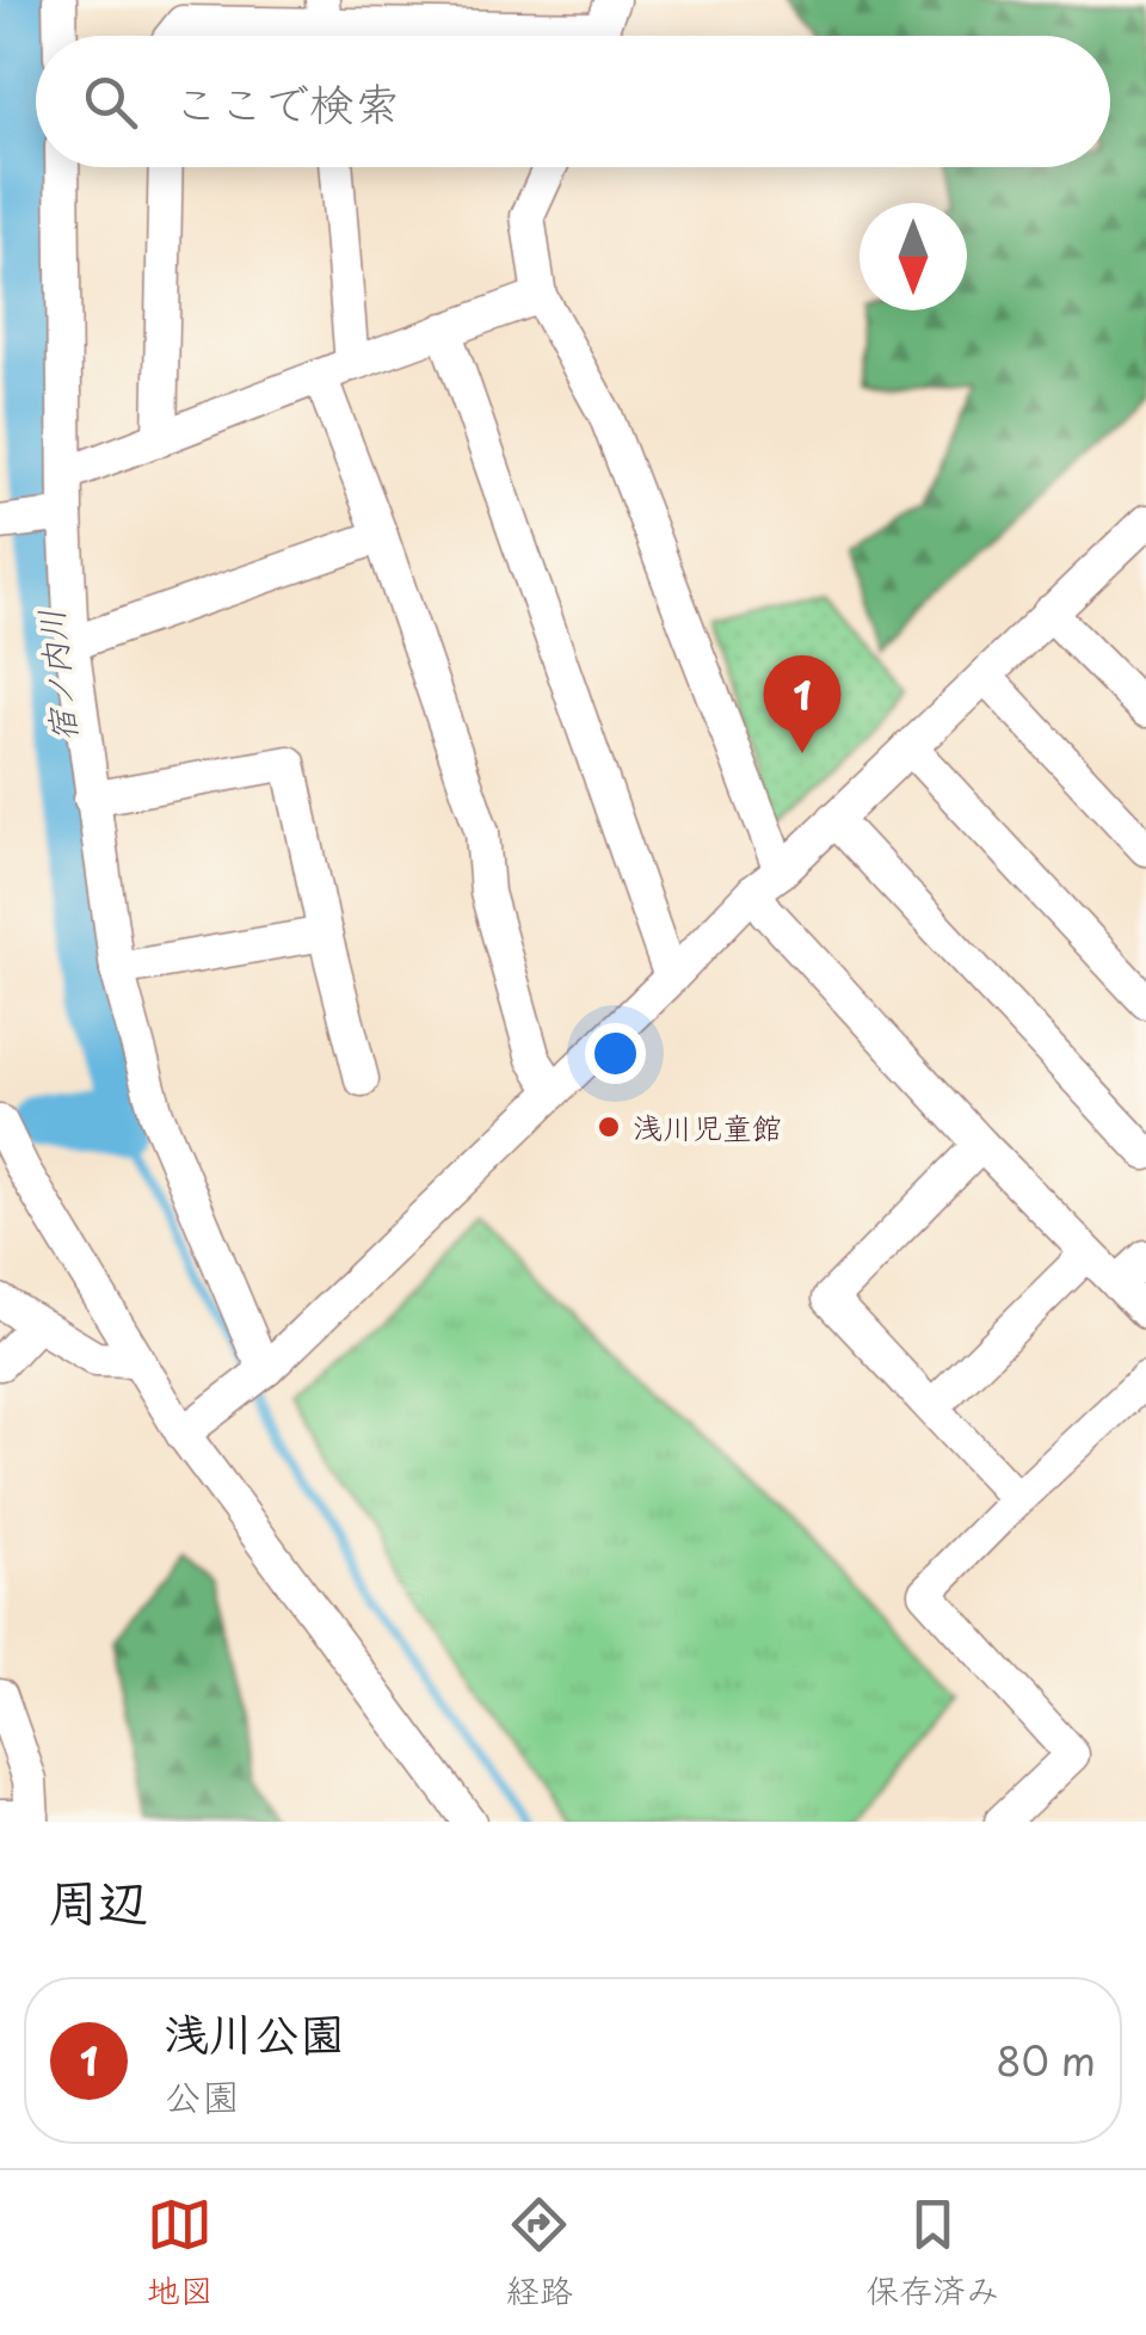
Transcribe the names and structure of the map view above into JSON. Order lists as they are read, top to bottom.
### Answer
{
  "water": ["宿ノ内川"],
  "places": ["浅川児童館"],
  "north": "bottom",
  "page": {
    "search": "ここで検索",
    "pins": "1",
    "heading": "周辺",
    "list": [
      {
        "mark": "1",
        "name": "浅川公園",
        "note": "公園",
        "value": "80 m"
      }
    ],
    "nav": ["地図", "経路", "保存済み"]
  }
}
